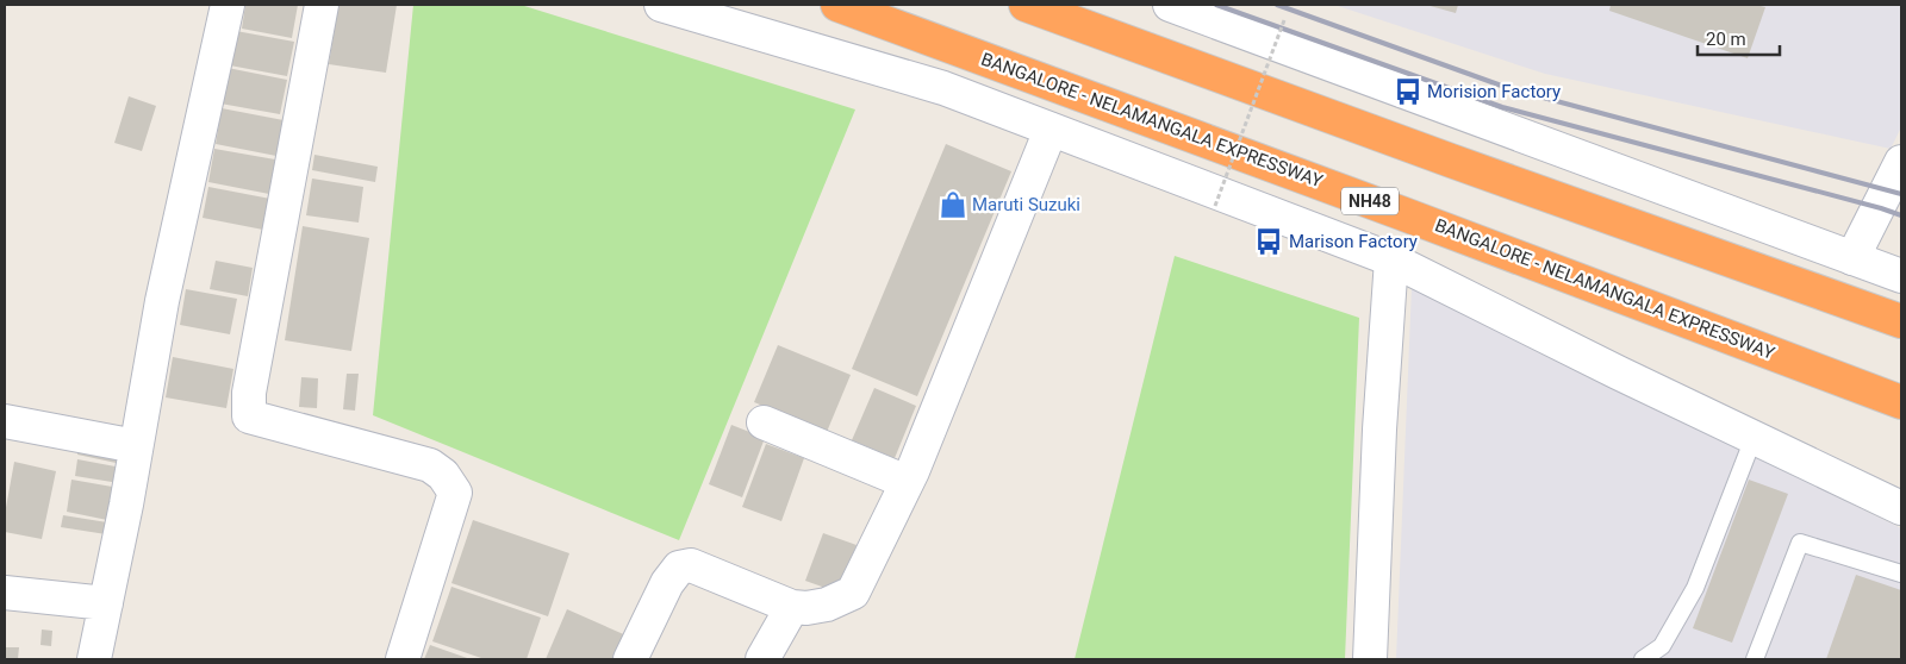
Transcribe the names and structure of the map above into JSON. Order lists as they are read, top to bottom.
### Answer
{
  "streets": {
    "highway": ["BANGALORE - NELAMANGALA EXPRESSWAY", "NH48"]
  },
  "places": {
    "bus stop": ["Morision Factory", "Marison Factory"],
    "shop": ["Maruti Suzuki"]
  },
  "scale_bar": "20 m"
}
